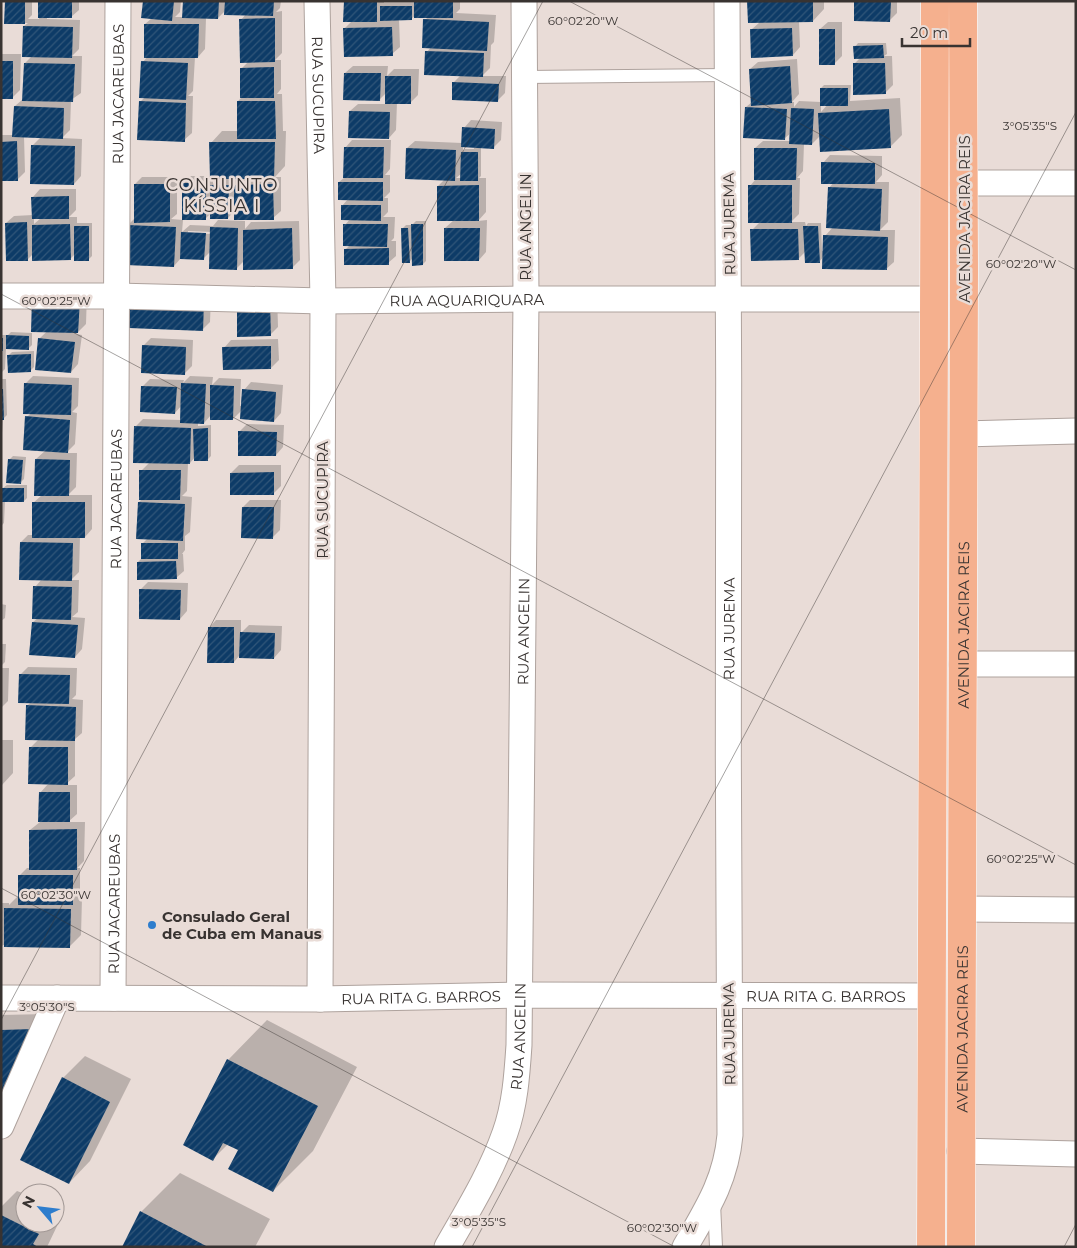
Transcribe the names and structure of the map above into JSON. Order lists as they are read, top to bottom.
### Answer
{
  "streets": {
    "main road": ["AVENIDA JACIRA REIS"],
    "street": [
      "RUA JACAREUBAS",
      "RUA SUCUPIRA",
      "RUA JUREMA",
      "RUA ANGELIN",
      "RUA AQUARIQUARA",
      "RUA RITA G. BARROS"
    ]
  },
  "crossings": [
    ["RUA JACAREUBAS", "RUA AQUARIQUARA"],
    ["RUA JACAREUBAS", "RUA RITA G. BARROS"],
    ["RUA SUCUPIRA", "RUA AQUARIQUARA"],
    ["RUA SUCUPIRA", "RUA RITA G. BARROS"],
    ["AVENIDA JACIRA REIS", "RUA AQUARIQUARA"],
    ["AVENIDA JACIRA REIS", "RUA RITA G. BARROS"],
    ["RUA JUREMA", "RUA AQUARIQUARA"],
    ["RUA JUREMA", "RUA RITA G. BARROS"],
    ["RUA ANGELIN", "RUA AQUARIQUARA"],
    ["RUA ANGELIN", "RUA RITA G. BARROS"]
  ],
  "districts": ["CONJUNTO KÍSSIA I"],
  "places": ["Consulado Geral de Cuba em Manaus"],
  "scale_bar": "20 m",
  "north": "top left",
  "coordinates": [
    "60°02'20\"W",
    "3°05'35\"S",
    "60°02'25\"W",
    "60°02'30\"W",
    "3°05'30\"S"
  ]
}
